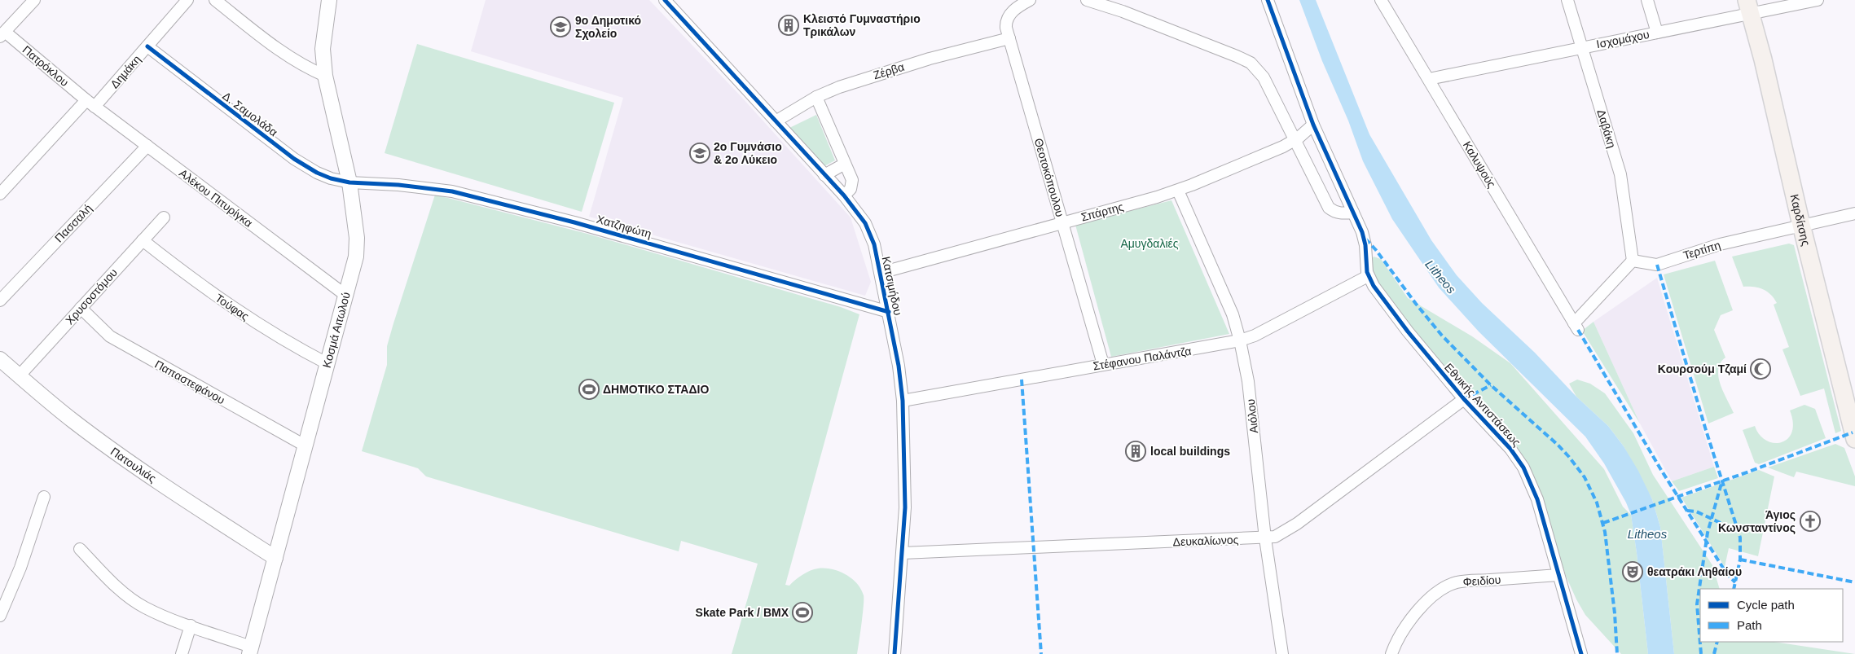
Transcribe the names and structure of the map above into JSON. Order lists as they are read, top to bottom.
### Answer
{
  "streets": {
    "main road": ["Καρδίτσης"],
    "street": [
      "Ισχομάχου",
      "Πατρόκλου",
      "Ζέρβα",
      "Δημάκη",
      "Δ. Σαμολάδα",
      "Δαβάκη",
      "Καλυψούς",
      "Θεοτοκόπουλου",
      "Αλέκου Πιτυρίγκα",
      "Σπάρτης",
      "Πασσαλή",
      "Χατζηφώτη",
      "Τερτίπη",
      "Κατσιμήδου",
      "Χρυσοστόμου",
      "Τούφας",
      "Κοσμά Αιτωλού",
      "Στέφανου Παλάντζα",
      "Παπαστεφάνου",
      "Εθνικής Αντιστάσεως",
      "Αιόλου",
      "Πατουλιάς",
      "Δευκαλίωνος",
      "Φειδίου"
    ]
  },
  "crossings": [
    ["Ισχομάχου", "Δαβάκη"],
    ["Ισχομάχου", "Καλυψούς"],
    ["Ισχομάχου", "Καρδίτσης"],
    ["Πατρόκλου", "Δημάκη"],
    ["Πατρόκλου", "Αλέκου Πιτυρίγκα"],
    ["Ζέρβα", "Θεοτοκόπουλου"],
    ["Ζέρβα", "Κατσιμήδου"],
    ["Δημάκη", "Δ. Σαμολάδα"],
    ["Δημάκη", "Αλέκου Πιτυρίγκα"],
    ["Δ. Σαμολάδα", "Χατζηφώτη"],
    ["Δ. Σαμολάδα", "Κοσμά Αιτωλού"],
    ["Δαβάκη", "Καλυψούς"],
    ["Δαβάκη", "Τερτίπη"],
    ["Καλυψούς", "Τερτίπη"],
    ["Θεοτοκόπουλου", "Σπάρτης"],
    ["Θεοτοκόπουλου", "Στέφανου Παλάντζα"],
    ["Αλέκου Πιτυρίγκα", "Πασσαλή"],
    ["Αλέκου Πιτυρίγκα", "Κοσμά Αιτωλού"],
    ["Σπάρτης", "Κατσιμήδου"],
    ["Σπάρτης", "Αιόλου"],
    ["Καρδίτσης", "Τερτίπη"],
    ["Χατζηφώτη", "Κατσιμήδου"],
    ["Χατζηφώτη", "Κοσμά Αιτωλού"],
    ["Κατσιμήδου", "Στέφανου Παλάντζα"],
    ["Κατσιμήδου", "Δευκαλίωνος"],
    ["Χρυσοστόμου", "Τούφας"],
    ["Χρυσοστόμου", "Παπαστεφάνου"],
    ["Χρυσοστόμου", "Πατουλιάς"],
    ["Τούφας", "Κοσμά Αιτωλού"],
    ["Κοσμά Αιτωλού", "Παπαστεφάνου"],
    ["Κοσμά Αιτωλού", "Πατουλιάς"],
    ["Στέφανου Παλάντζα", "Εθνικής Αντιστάσεως"],
    ["Στέφανου Παλάντζα", "Αιόλου"],
    ["Εθνικής Αντιστάσεως", "Δευκαλίωνος"],
    ["Εθνικής Αντιστάσεως", "Φειδίου"],
    ["Αιόλου", "Δευκαλίωνος"]
  ],
  "water": ["Litheos"],
  "parks": ["Αμυγδαλιές"],
  "places": {
    "building": ["Κλειστό Γυμναστήριο Τρικάλων", "local buildings"],
    "school or university": ["9ο Δημοτικό Σχολείο", "2ο Γυμνάσιο & 2ο Λύκειο"],
    "mosque": ["Κουρσούμ Τζαμί"],
    "sports": ["ΔΗΜΟΤΙΚΟ ΣΤΑΔΙΟ", "Skate Park / BMX"],
    "church": ["Άγιος Κωνσταντίνος"],
    "theatre": ["θεατράκι Ληθαίου"]
  },
  "legend": ["Cycle path", "Path"]
}
